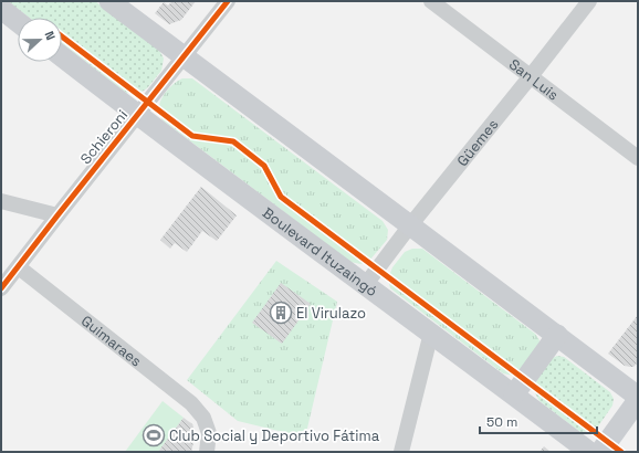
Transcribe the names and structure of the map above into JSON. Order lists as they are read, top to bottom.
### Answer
{
  "streets": {
    "main road": ["Boulevard Ituzaingó"],
    "street": [
      "San Luis",
      "Schieroni",
      "Güemes",
      "Guimaraes"
    ]
  },
  "crossings": [
    ["San Luis", "Güemes"],
    ["Schieroni", "Boulevard Ituzaingó"],
    ["Schieroni", "Guimaraes"],
    ["Güemes", "Boulevard Ituzaingó"]
  ],
  "places": {
    "building": ["El Virulazo"],
    "sports": ["Club Social y Deportivo Fátima"]
  },
  "scale_bar": "50 m",
  "north": "right"
}
